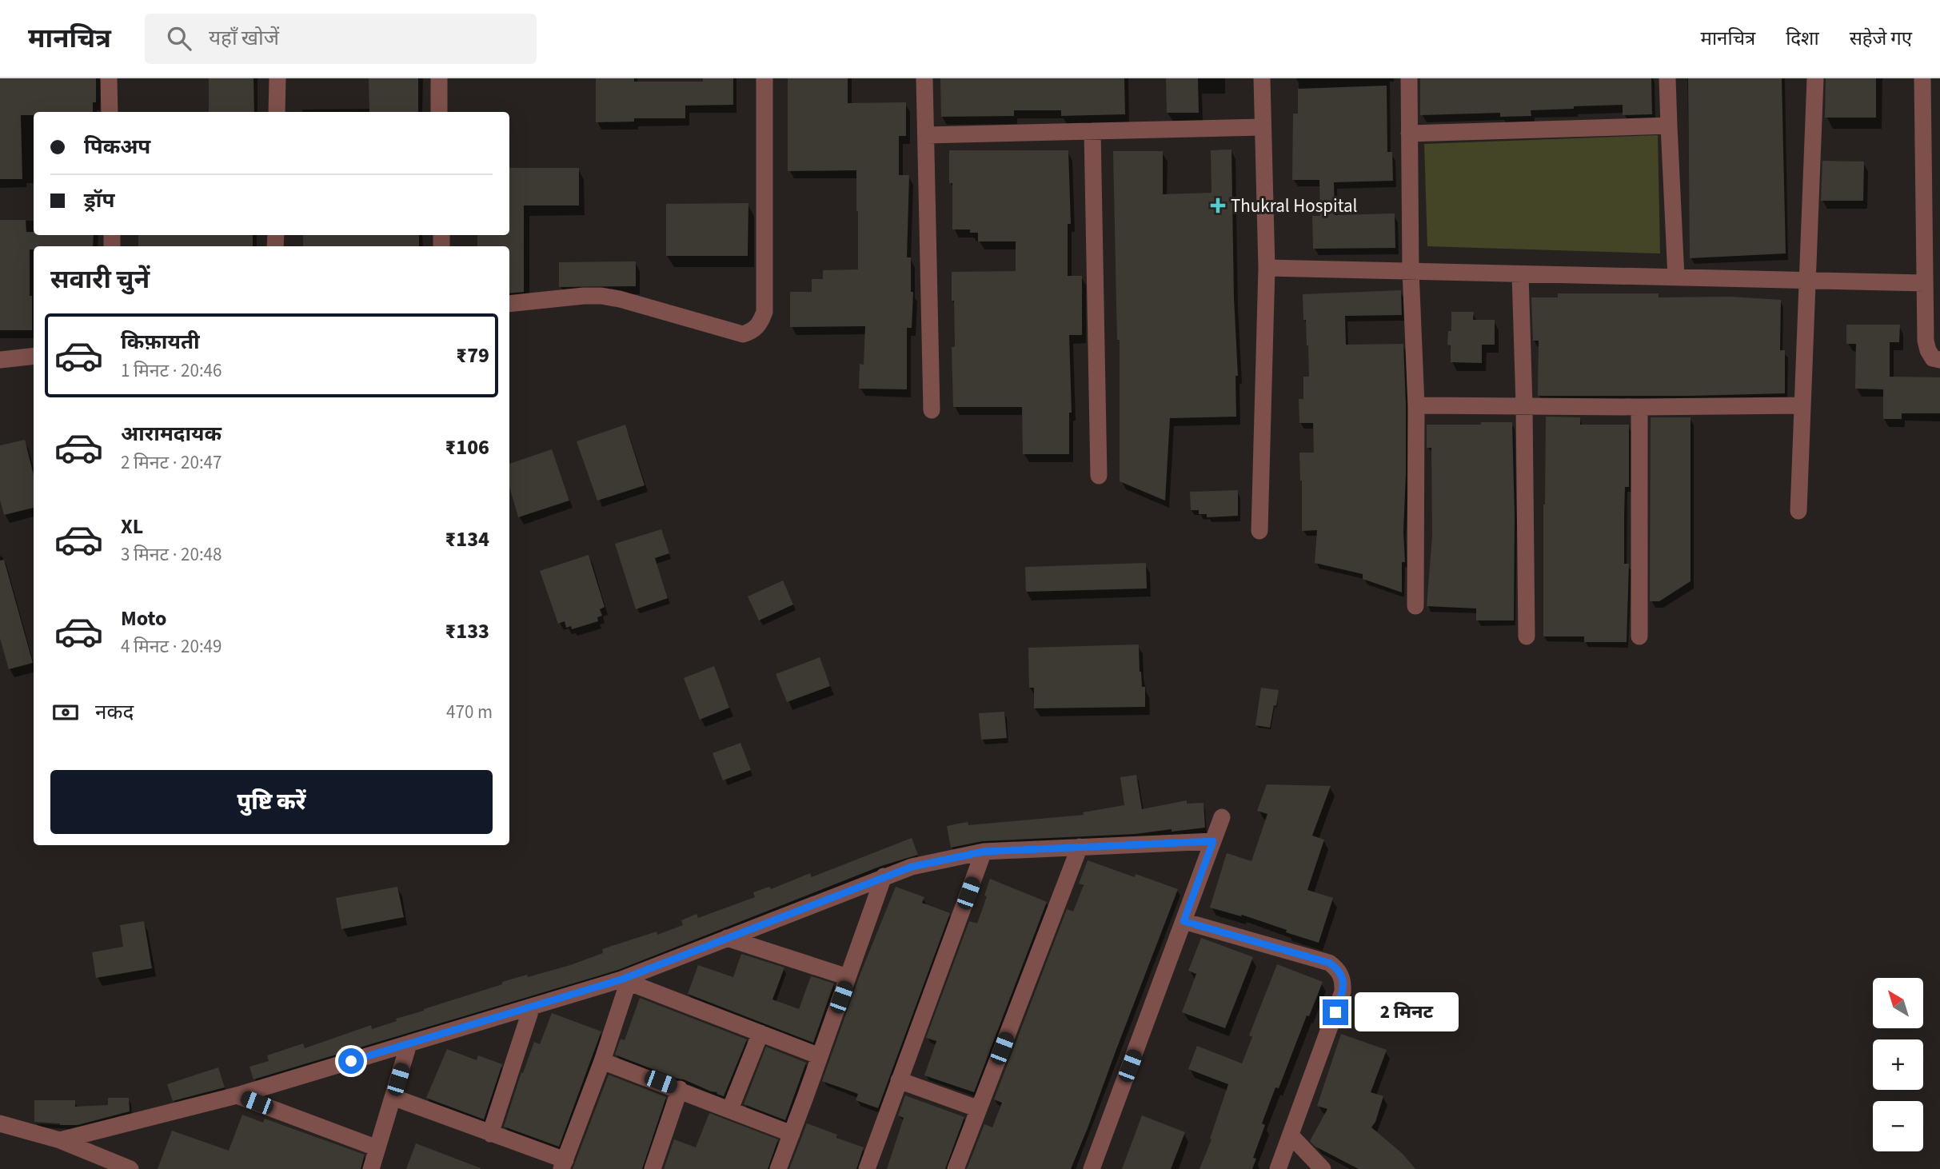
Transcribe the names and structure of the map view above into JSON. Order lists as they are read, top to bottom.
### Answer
{
  "places": {
    "health": ["Thukral Hospital"]
  },
  "north": "top left",
  "page": {
    "header": "मानचित्र",
    "search": "यहाँ खोजें",
    "nav": ["मानचित्र", "दिशा", "सहेजे गए"],
    "banner": ["पिकअप", "ड्रॉप"],
    "heading": "सवारी चुनें",
    "list": [
      {
        "name": "किफ़ायती",
        "note": "1 मिनट · 20:46",
        "value": "₹79"
      },
      {
        "name": "आरामदायक",
        "note": "2 मिनट · 20:47",
        "value": "₹106"
      },
      {
        "name": "XL",
        "note": "3 मिनट · 20:48",
        "value": "₹134"
      },
      {
        "name": "Moto",
        "note": "4 मिनट · 20:49",
        "value": "₹133"
      }
    ],
    "pay": ["नकद", "470 m"],
    "buttons": "पुष्टि करें",
    "map_buttons": ["+", "−"],
    "bubble": "2 मिनट"
  }
}
